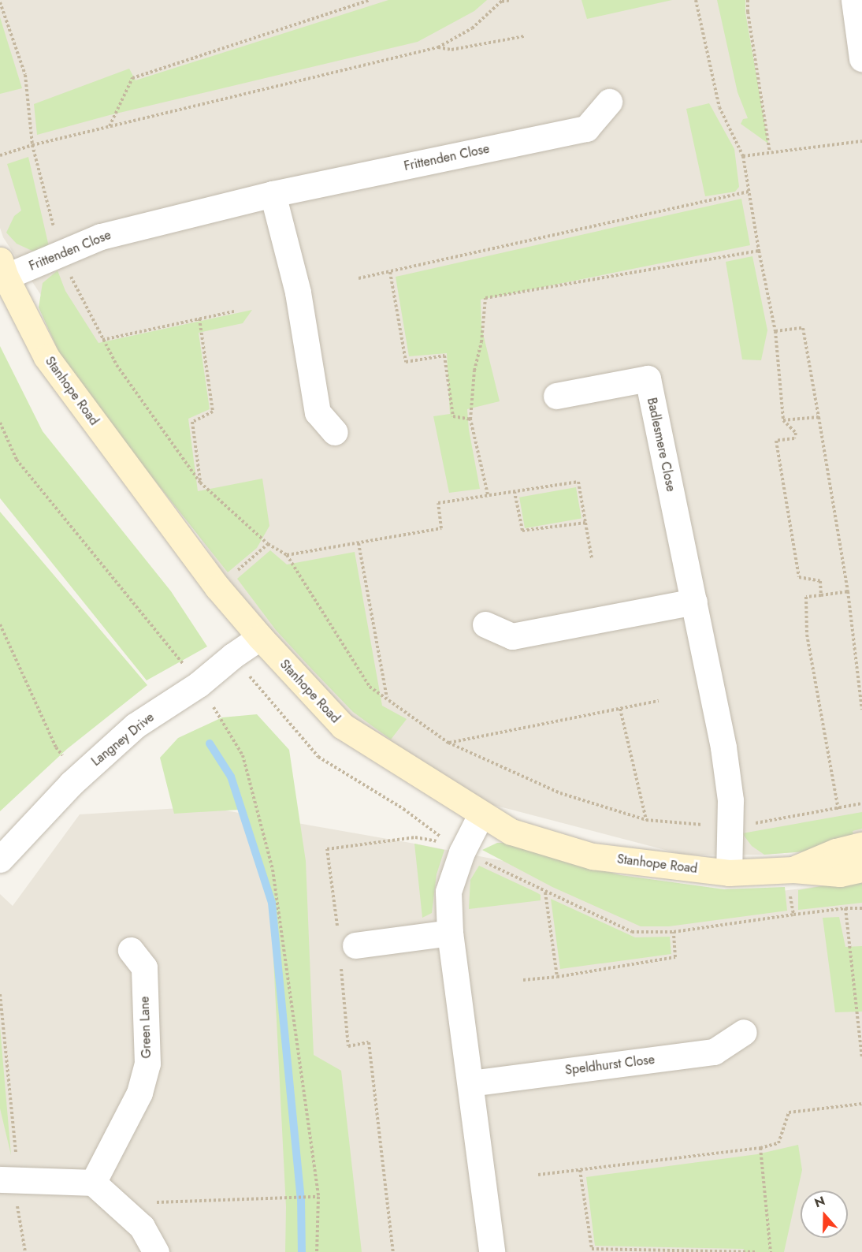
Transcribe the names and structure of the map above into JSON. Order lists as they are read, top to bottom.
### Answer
{
  "streets": {
    "street": [
      "Frittenden Close",
      "Stanhope Road",
      "Badlesmere Close",
      "Langney Drive",
      "Green Lane",
      "Speldhurst Close"
    ]
  },
  "crossings": [
    ["Frittenden Close", "Stanhope Road"],
    ["Stanhope Road", "Badlesmere Close"],
    ["Stanhope Road", "Langney Drive"]
  ],
  "north": "top"
}
